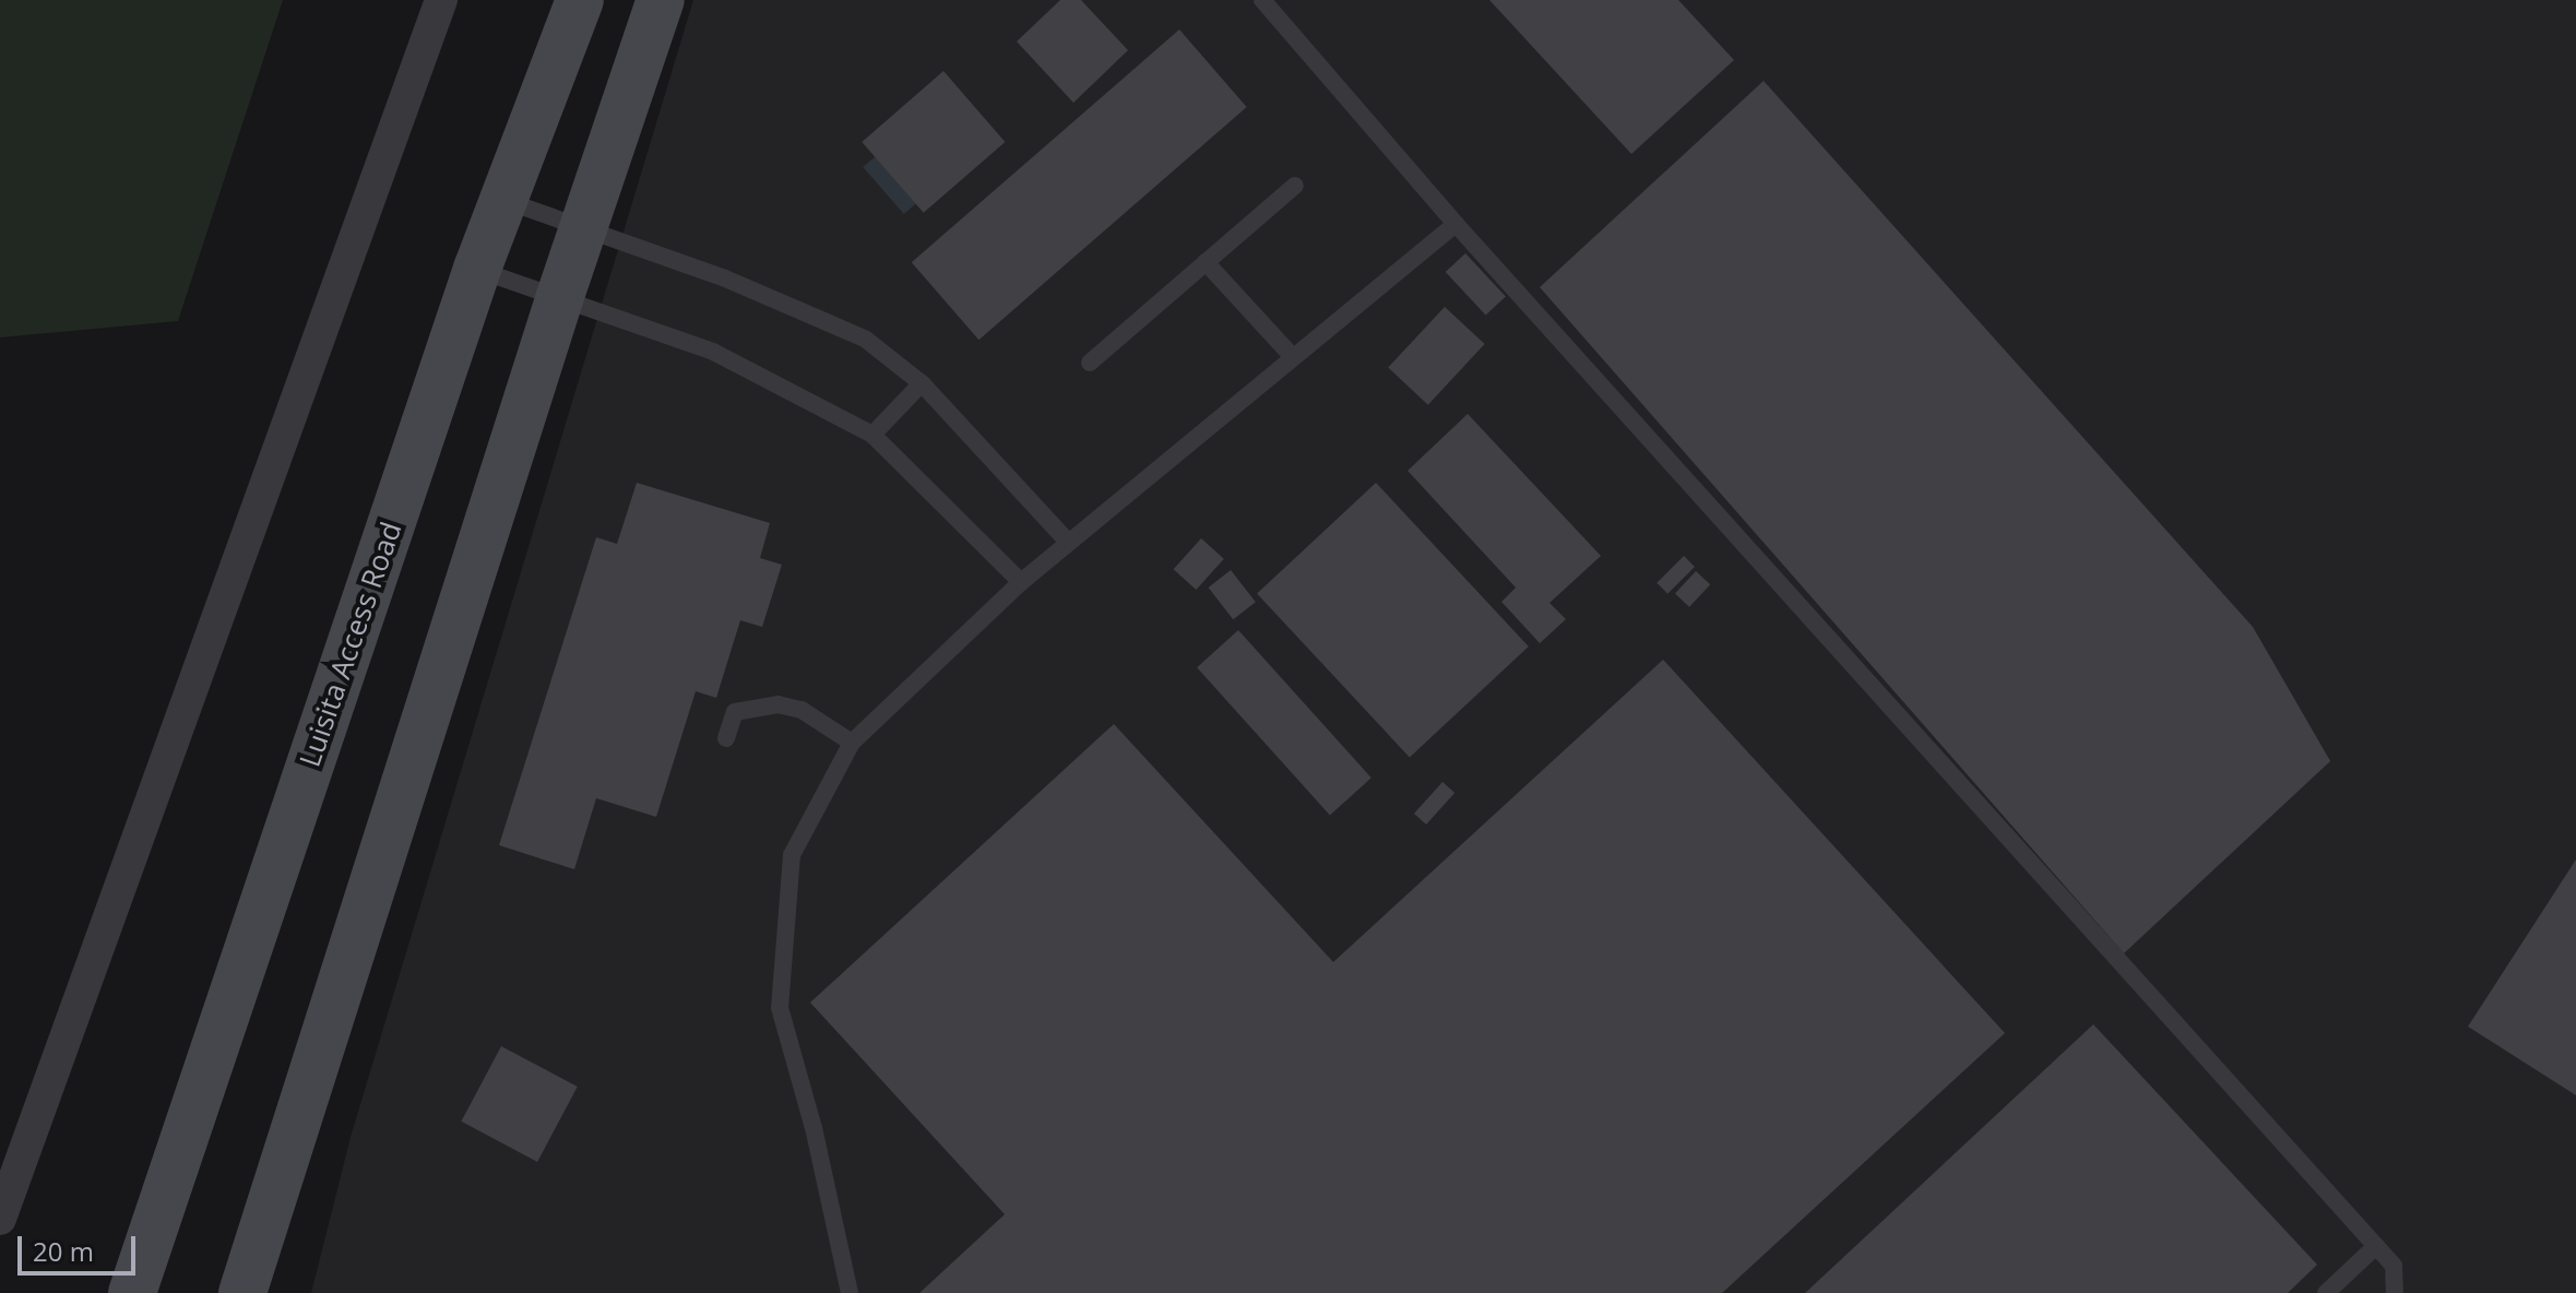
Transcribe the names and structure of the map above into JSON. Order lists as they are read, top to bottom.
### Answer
{
  "streets": {
    "main road": ["Luisita Access Road"]
  },
  "scale_bar": "20 m"
}
